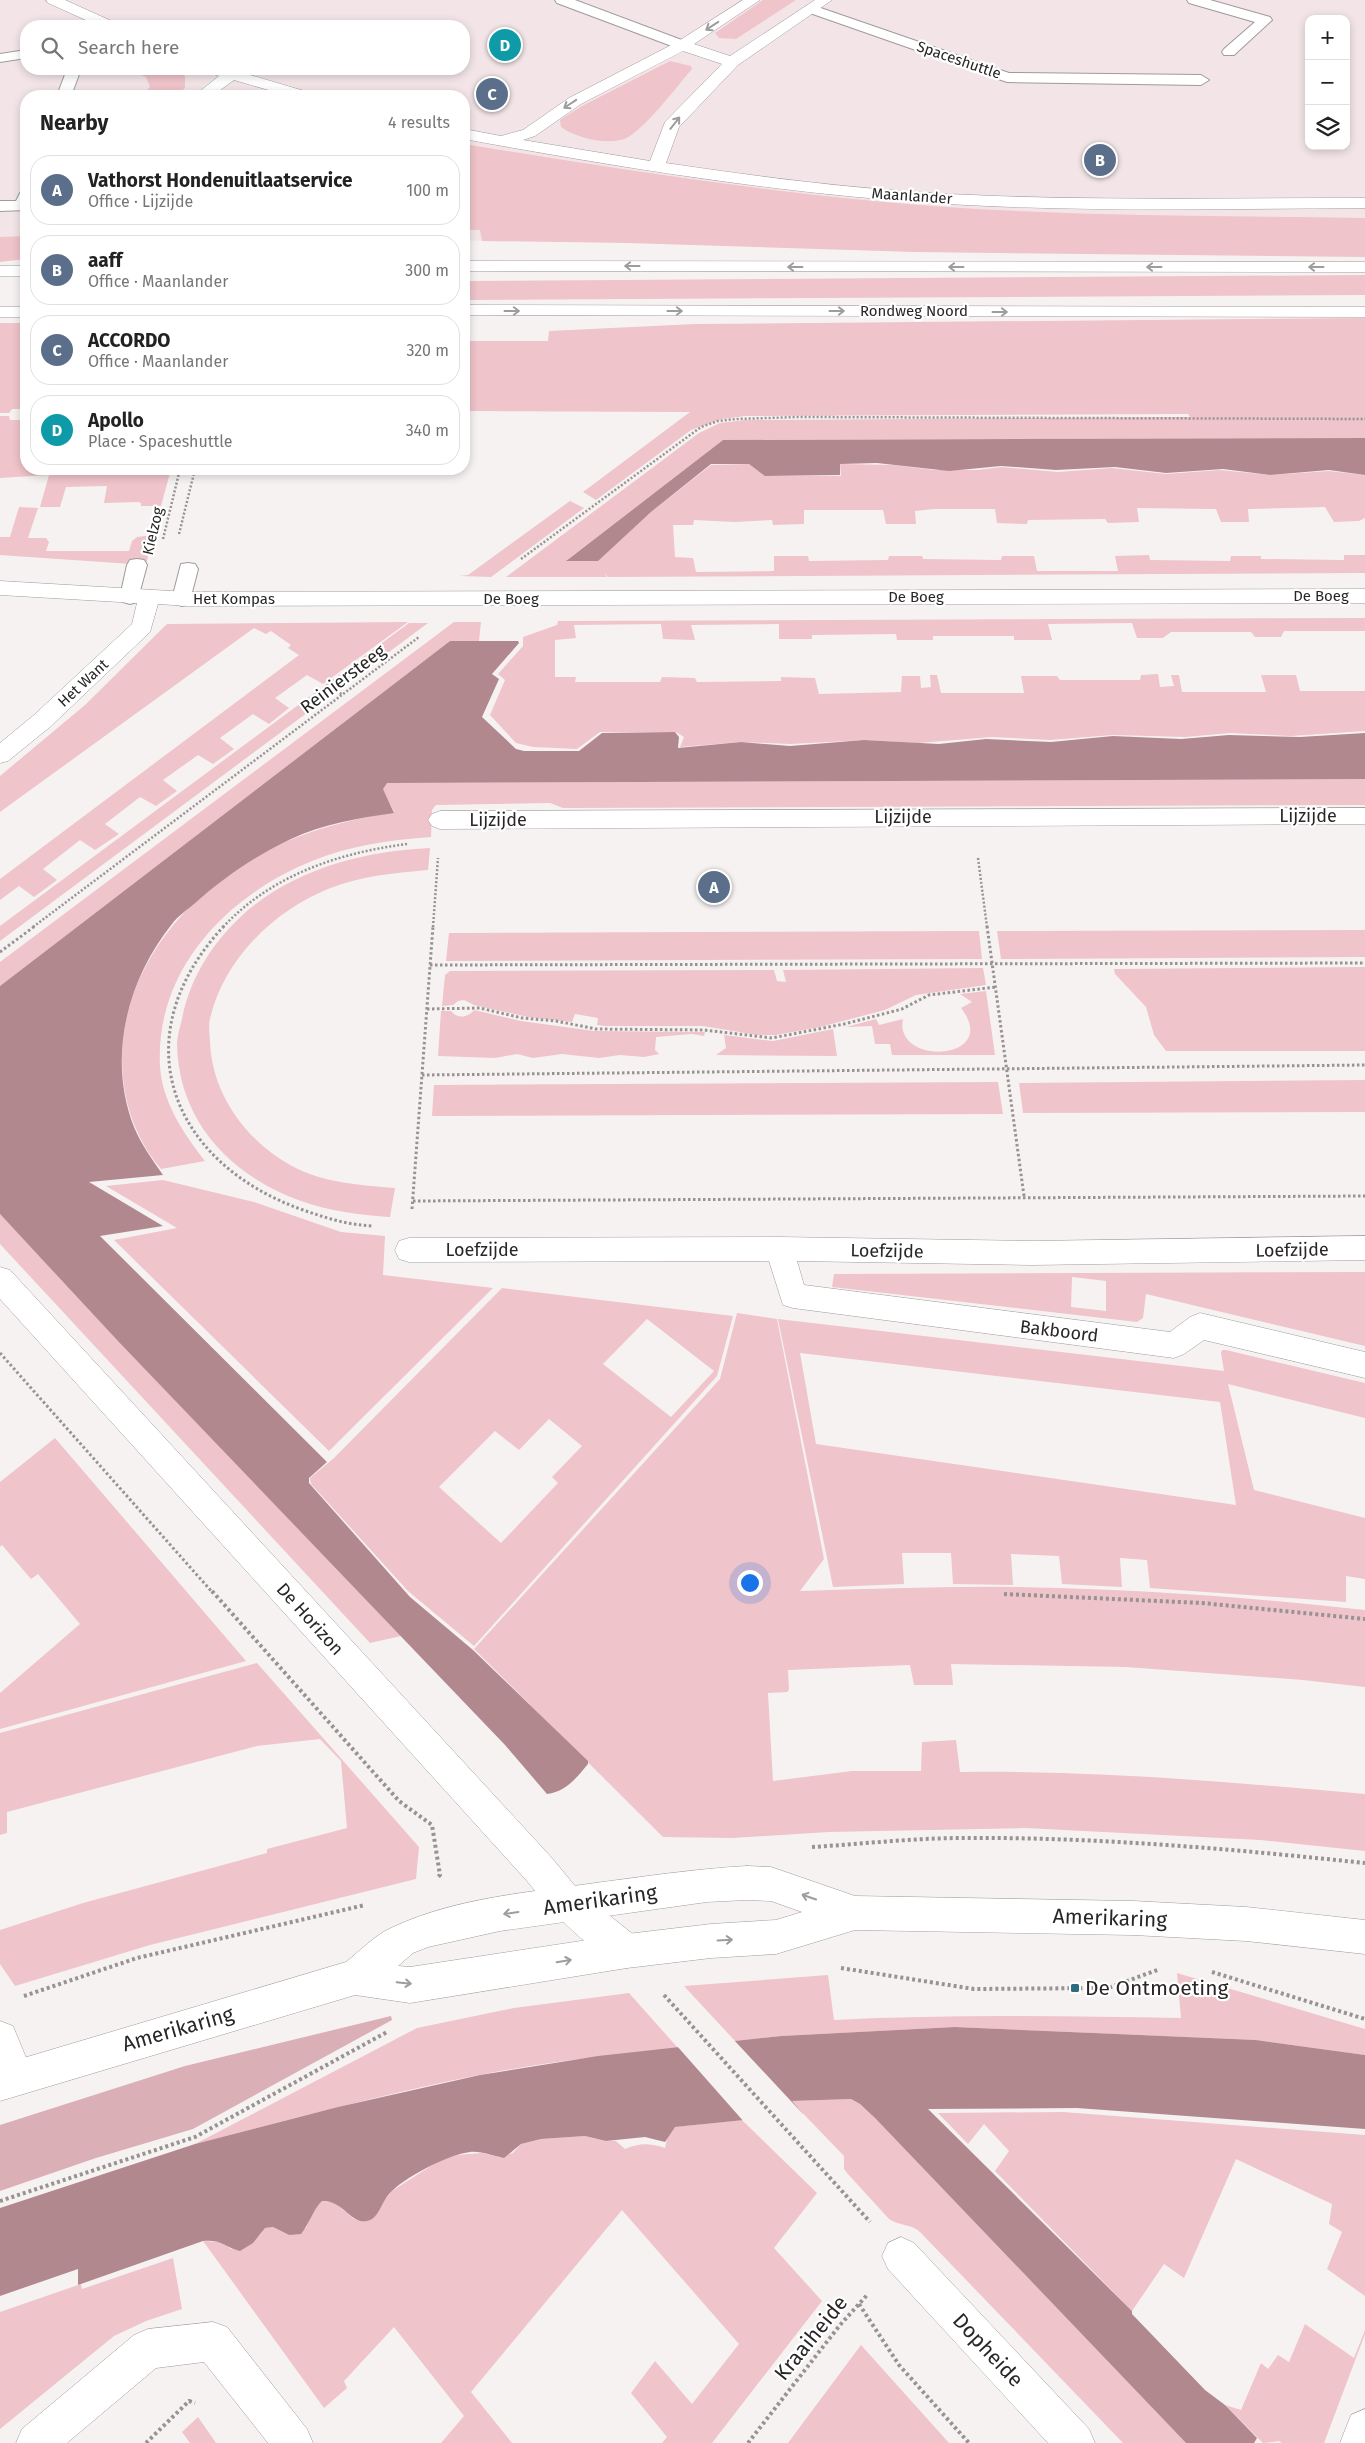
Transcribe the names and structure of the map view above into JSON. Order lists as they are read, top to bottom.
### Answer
{
  "streets": {
    "street": [
      "Spaceshuttle",
      "Maanlander",
      "Rondweg Noord",
      "De Boeg",
      "Het Kompas",
      "Het Want",
      "Lijzijde",
      "Loefzijde",
      "Bakboord",
      "De Horizon",
      "Amerikaring",
      "Dopheide"
    ],
    "path": ["Kielzog", "Reiniersteeg", "Kraaiheide"]
  },
  "crossings": [
    ["Spaceshuttle", "Maanlander"],
    ["Kielzog", "Het Kompas"],
    ["Kielzog", "Het Want"],
    ["De Boeg", "Het Kompas"],
    ["De Boeg", "Reiniersteeg"],
    ["Het Kompas", "Reiniersteeg"],
    ["Het Kompas", "Het Want"],
    ["Loefzijde", "Bakboord"],
    ["De Horizon", "Amerikaring"],
    ["Kraaiheide", "Dopheide"]
  ],
  "places": {
    "transit": ["De Ontmoeting"]
  },
  "page": {
    "map_buttons": ["+", "−"],
    "search": "Search here",
    "pins": [
      "D",
      "C",
      "B",
      "A"
    ],
    "heading": ["Nearby", "4 results"],
    "list": [
      {
        "mark": "A",
        "name": "Vathorst Hondenuitlaatservice",
        "note": "Office · Lijzijde",
        "value": "100 m"
      },
      {
        "mark": "B",
        "name": "aaff",
        "note": "Office · Maanlander",
        "value": "300 m"
      },
      {
        "mark": "C",
        "name": "ACCORDO",
        "note": "Office · Maanlander",
        "value": "320 m"
      },
      {
        "mark": "D",
        "name": "Apollo",
        "note": "Place · Spaceshuttle",
        "value": "340 m"
      }
    ]
  }
}
